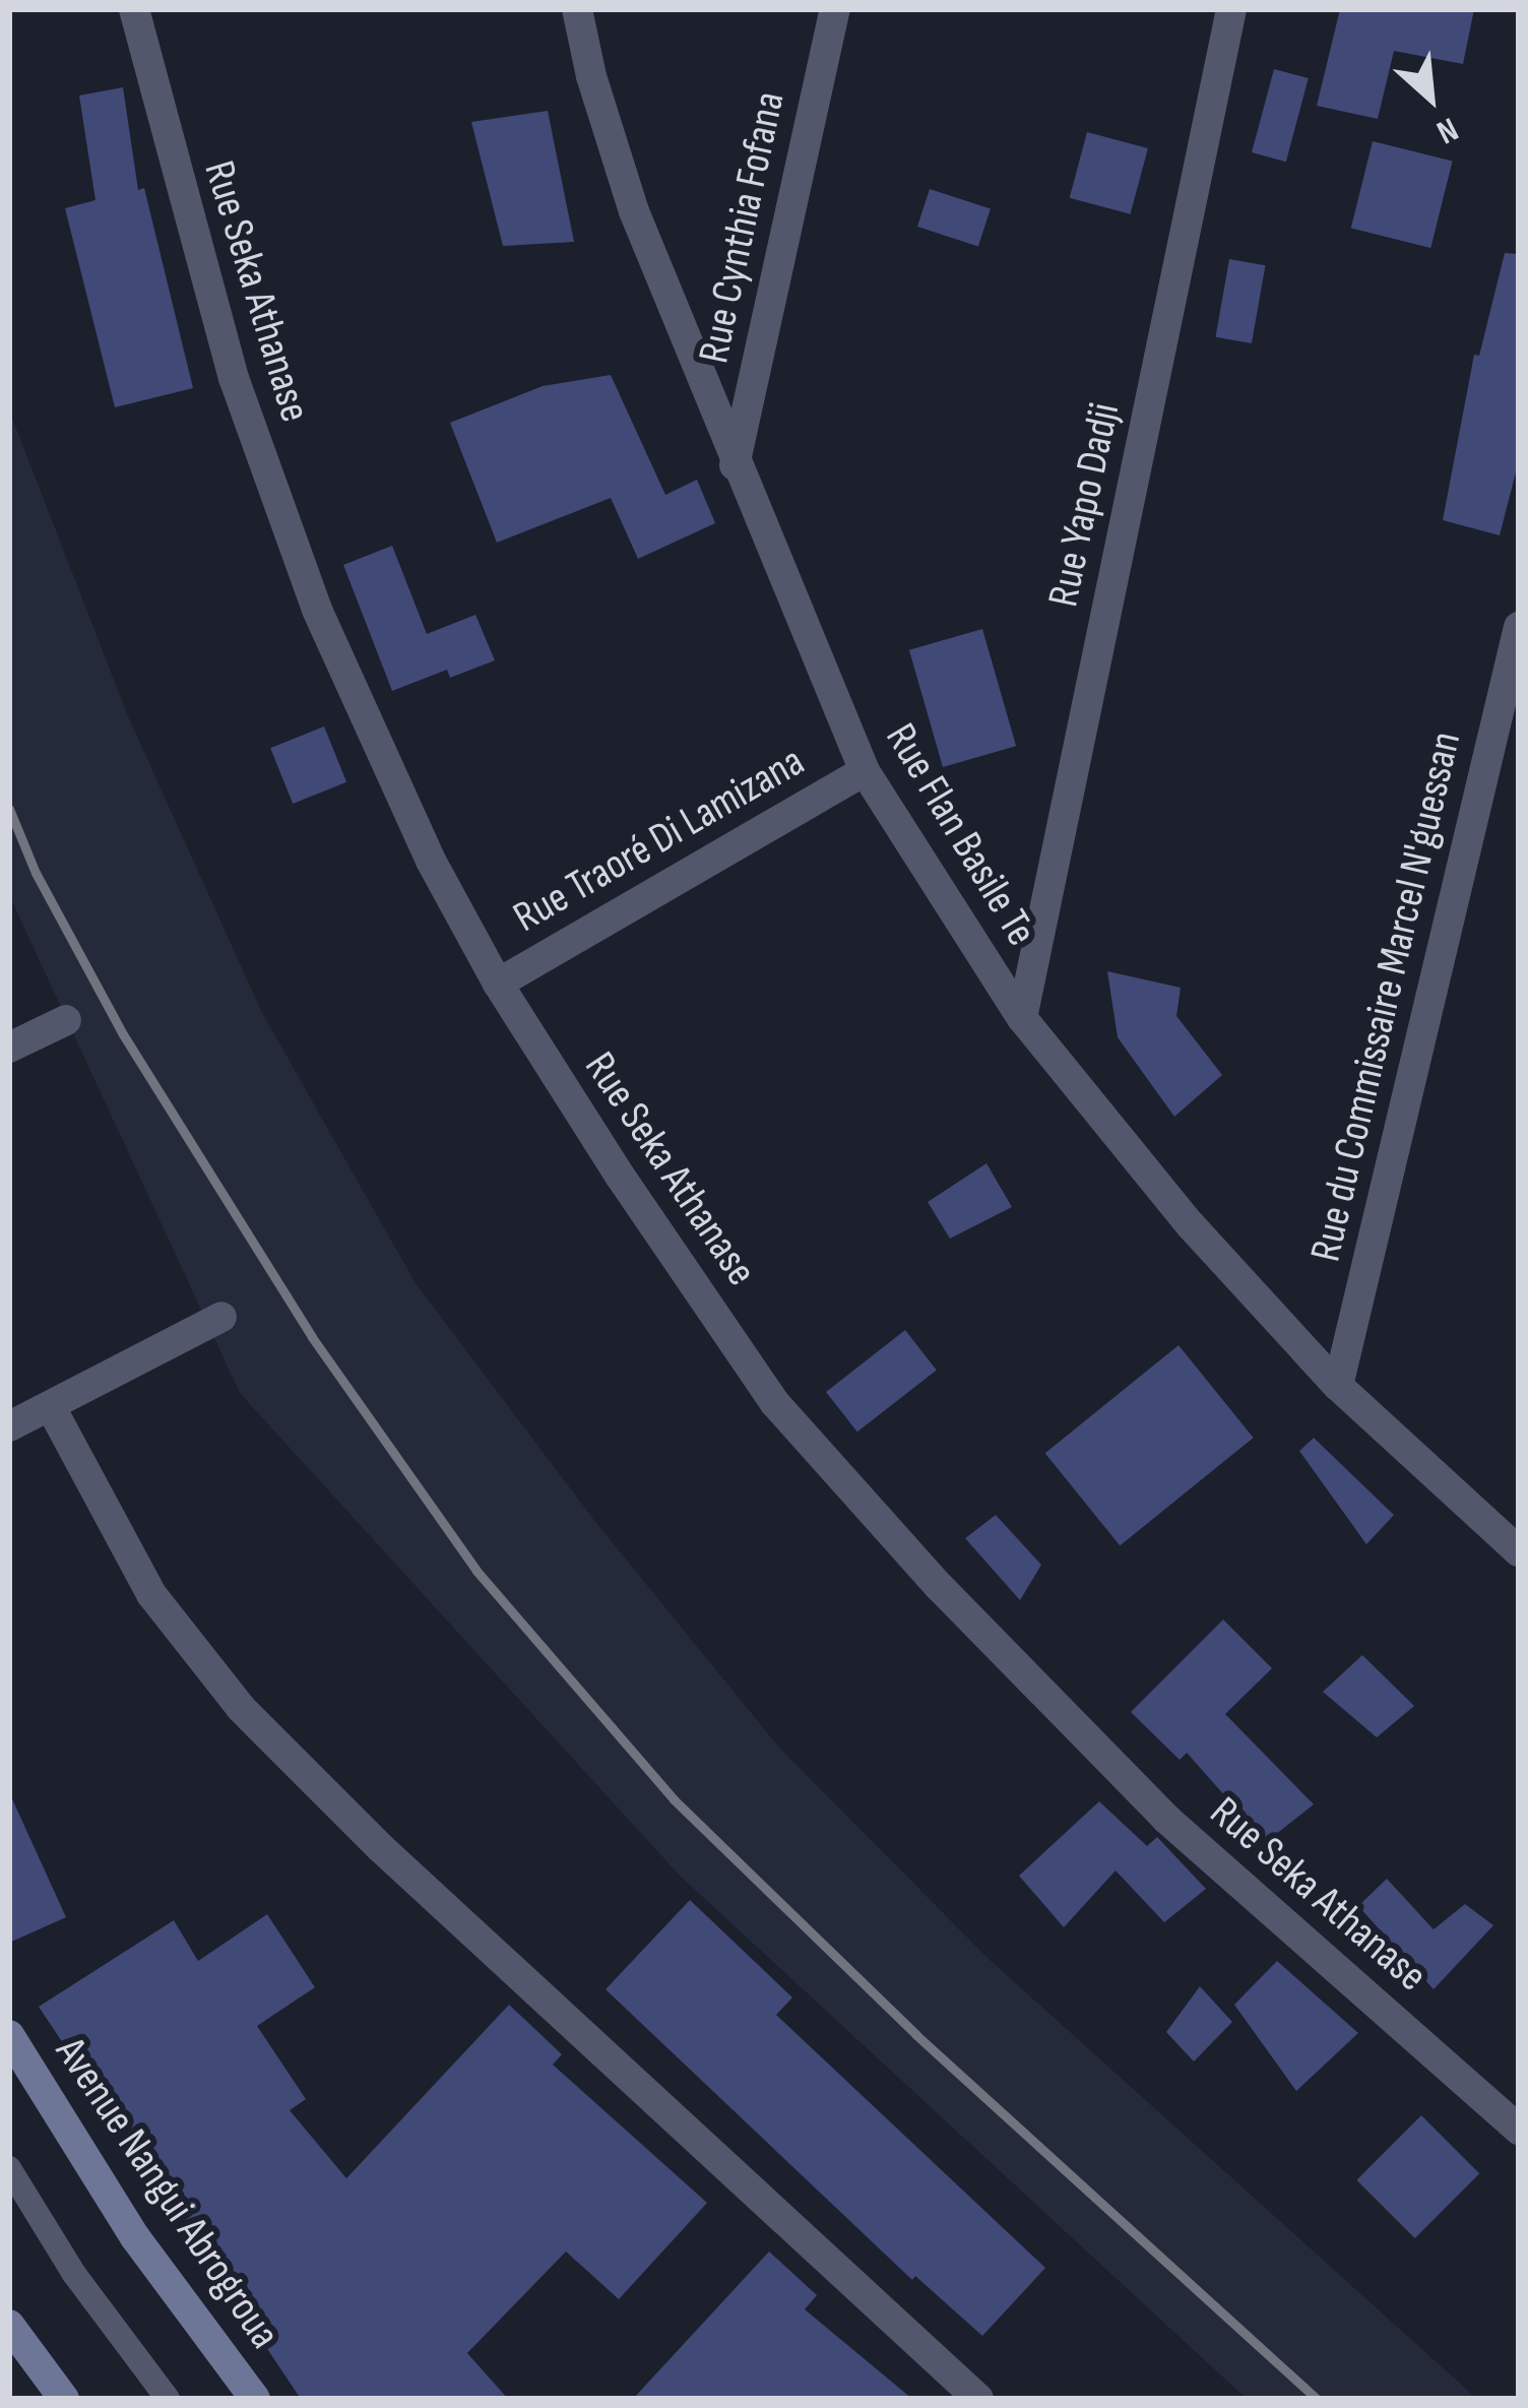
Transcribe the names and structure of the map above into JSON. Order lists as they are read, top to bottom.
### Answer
{
  "streets": {
    "street": [
      "Rue Cynthia Fofana",
      "Rue Seka Athanase",
      "Rue Yapo Dadji",
      "Rue Flan Basile Te",
      "Rue Traoré Di Lamizana",
      "Rue du Commissaire Marcel N'guessan",
      "Avenue Nangui Abrogroua"
    ]
  },
  "crossings": [
    ["Rue Cynthia Fofana", "Rue Flan Basile Te"],
    ["Rue Seka Athanase", "Rue Traoré Di Lamizana"],
    ["Rue Yapo Dadji", "Rue Flan Basile Te"],
    ["Rue Flan Basile Te", "Rue Traoré Di Lamizana"],
    ["Rue Flan Basile Te", "Rue du Commissaire Marcel N'guessan"]
  ],
  "north": "bottom right"
}
